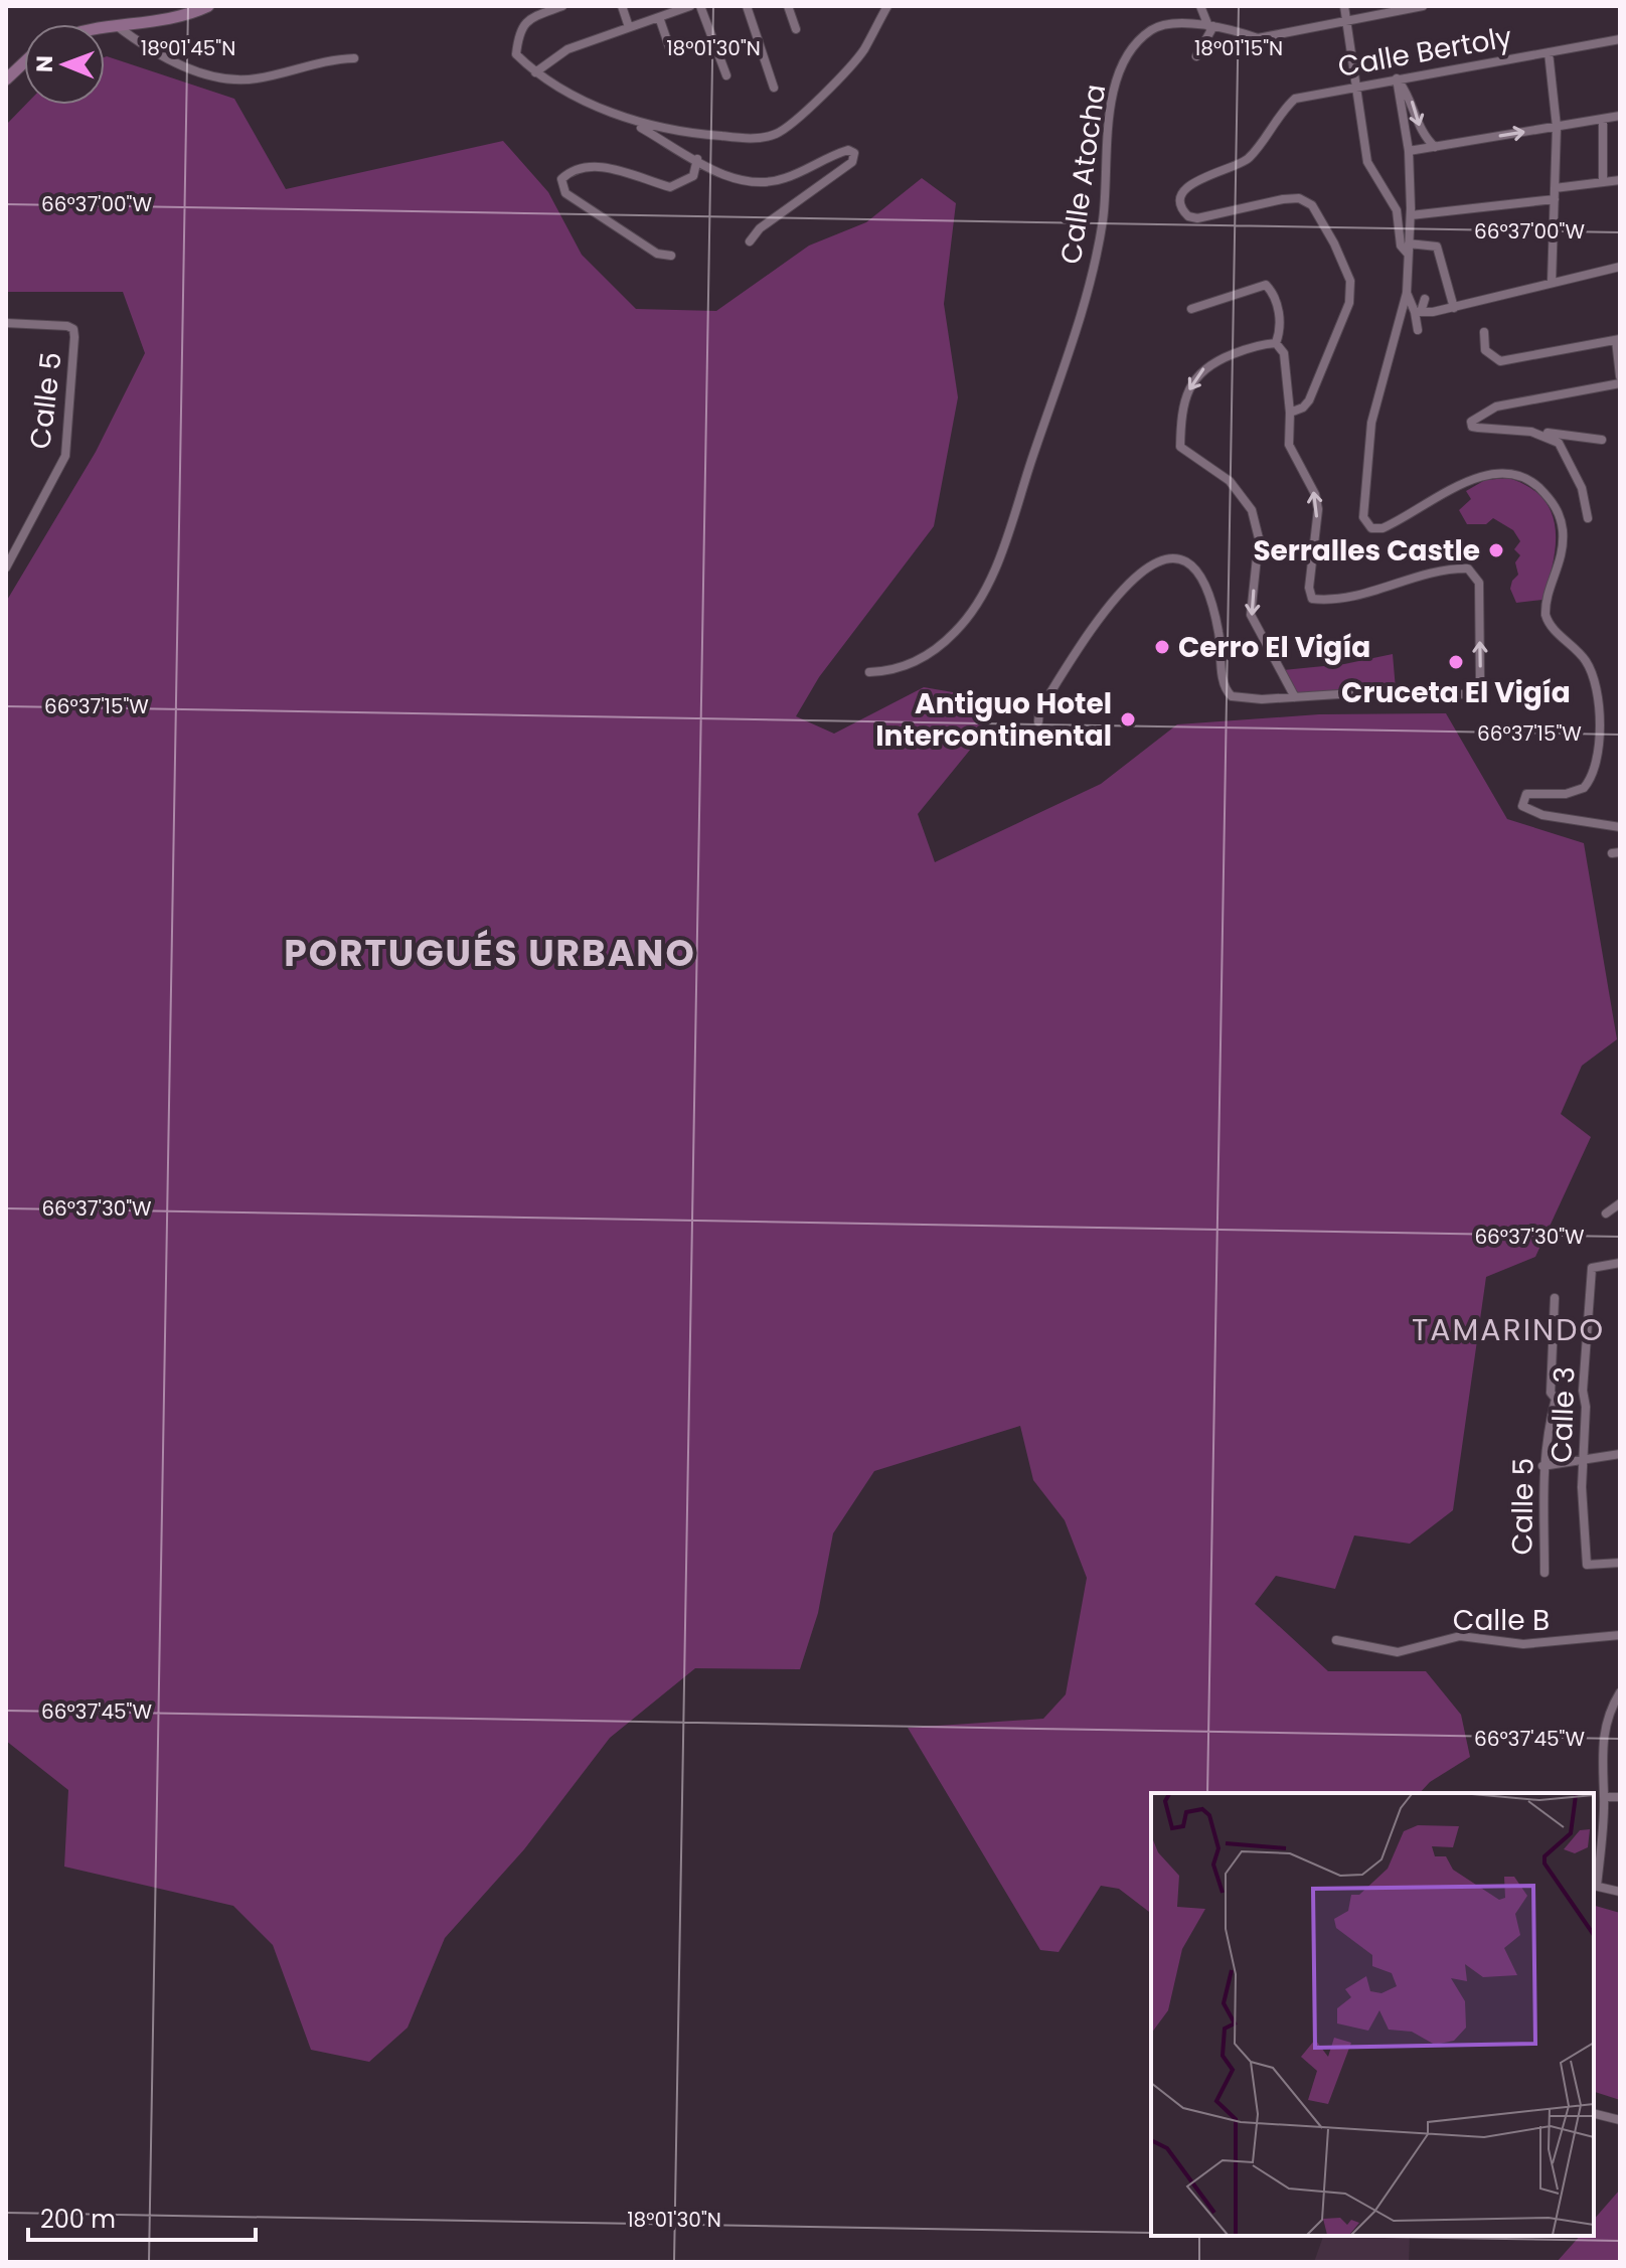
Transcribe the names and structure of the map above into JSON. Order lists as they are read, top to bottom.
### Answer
{
  "streets": {
    "street": [
      "Calle Bertoly",
      "Calle Atocha",
      "Calle 5",
      "Calle 3",
      "Calle B"
    ]
  },
  "districts": ["PORTUGUÉS URBANO", "TAMARINDO"],
  "places": [
    "Serralles Castle",
    "Cerro El Vigía",
    "Cruceta El Vigía",
    "Antiguo Hotel Intercontinental"
  ],
  "scale_bar": "200 m",
  "north": "left",
  "coordinates": [
    "18°01'45\"N",
    "18°01'30\"N",
    "18°01'15\"N",
    "66°37'00\"W",
    "66°37'15\"W",
    "66°37'30\"W",
    "66°37'45\"W"
  ]
}
